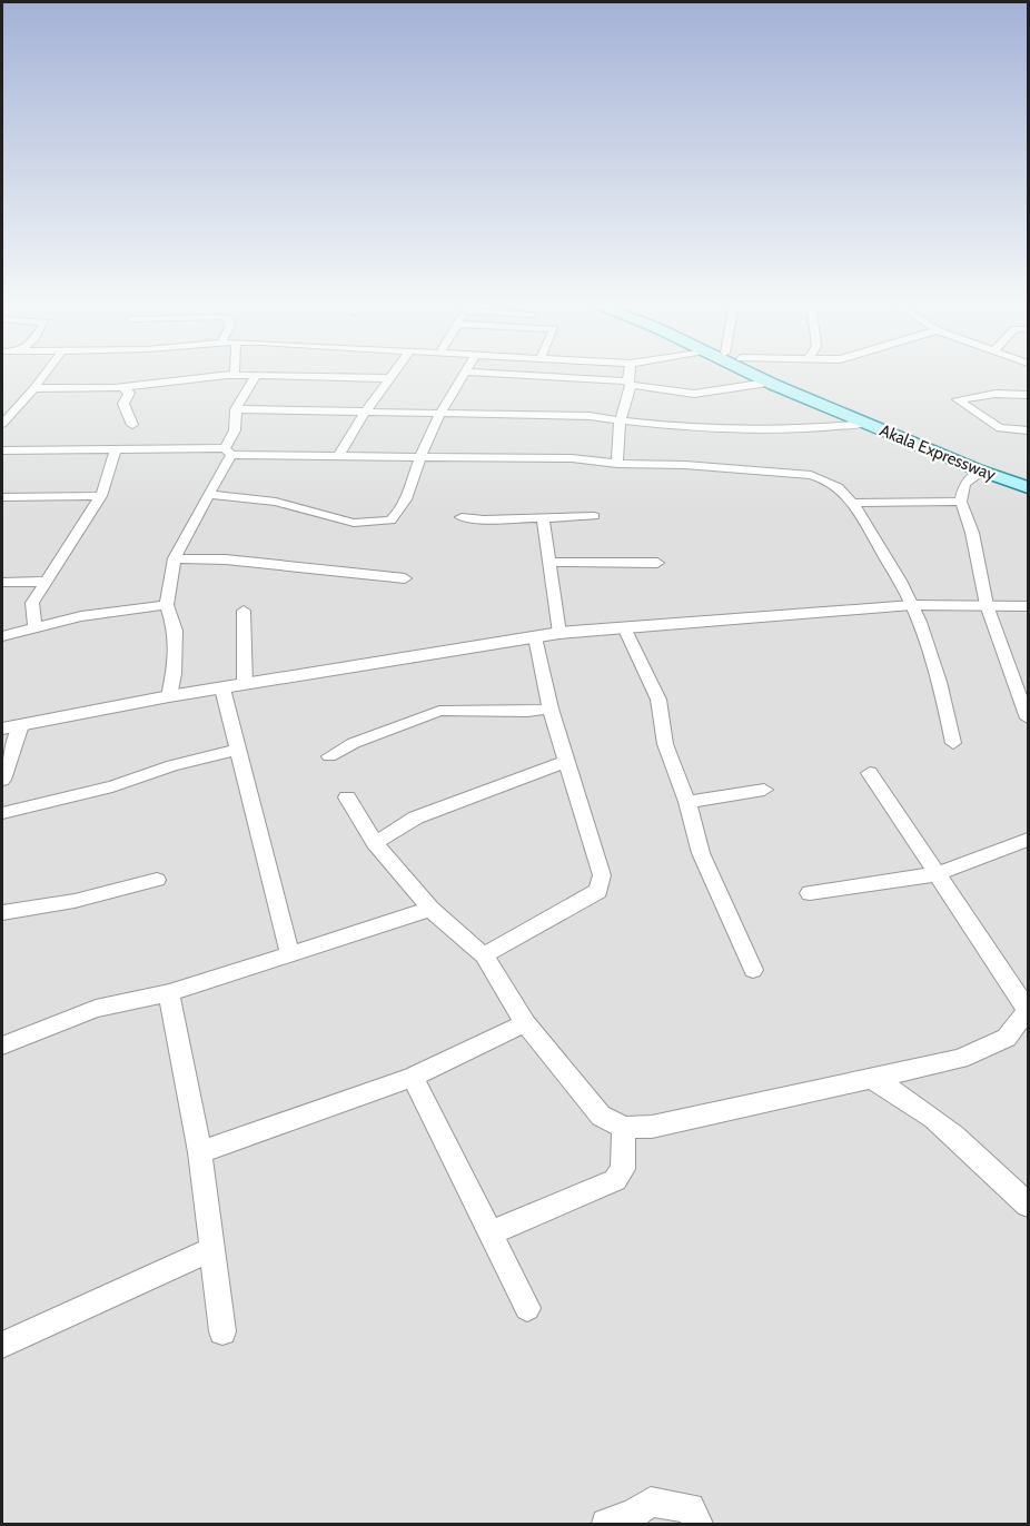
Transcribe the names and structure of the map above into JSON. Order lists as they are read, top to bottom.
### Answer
{
  "streets": {
    "main road": ["Akala Expressway"]
  }
}
